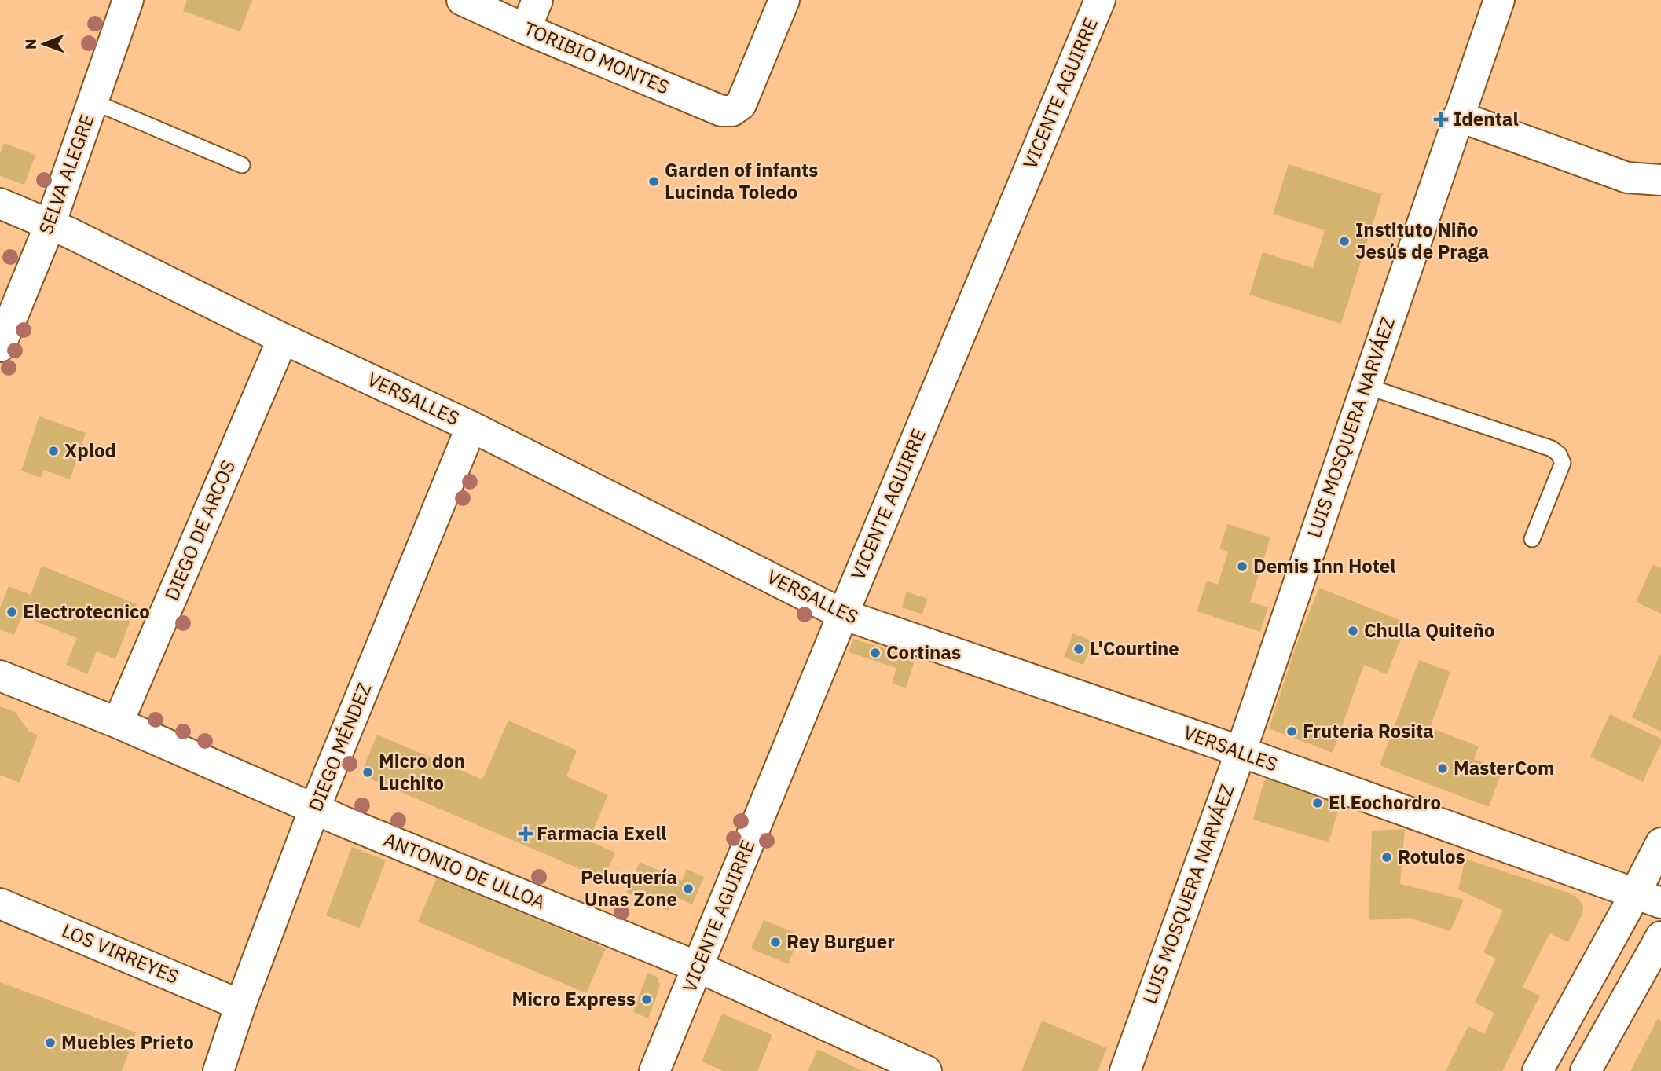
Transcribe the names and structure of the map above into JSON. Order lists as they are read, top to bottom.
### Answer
{
  "streets": {
    "street": [
      "TORIBIO MONTES",
      "VICENTE AGUIRRE",
      "SELVA ALEGRE",
      "VERSALLES",
      "LUIS MOSQUERA NARVÁEZ",
      "DIEGO DE ARCOS",
      "DIEGO MÉNDEZ",
      "ANTONIO DE ULLOA",
      "LOS VIRREYES"
    ]
  },
  "crossings": [
    ["VICENTE AGUIRRE", "VERSALLES"],
    ["VICENTE AGUIRRE", "ANTONIO DE ULLOA"],
    ["SELVA ALEGRE", "VERSALLES"],
    ["VERSALLES", "LUIS MOSQUERA NARVÁEZ"],
    ["VERSALLES", "DIEGO DE ARCOS"],
    ["VERSALLES", "DIEGO MÉNDEZ"],
    ["DIEGO DE ARCOS", "ANTONIO DE ULLOA"],
    ["DIEGO MÉNDEZ", "ANTONIO DE ULLOA"],
    ["DIEGO MÉNDEZ", "LOS VIRREYES"]
  ],
  "places": {
    "health": ["Idental", "Farmacia Exell"],
    "other": [
      "Garden of infants Lucinda Toledo",
      "Instituto Niño Jesús de Praga",
      "Xplod",
      "Demis Inn Hotel",
      "Electrotecnico",
      "Chulla Quiteño",
      "L'Courtine",
      "Cortinas",
      "Fruteria Rosita",
      "MasterCom",
      "Micro don Luchito",
      "El Eochordro",
      "Rotulos",
      "Peluquería Unas Zone",
      "Rey Burguer",
      "Micro Express",
      "Muebles Prieto"
    ]
  },
  "north": "left"
}
